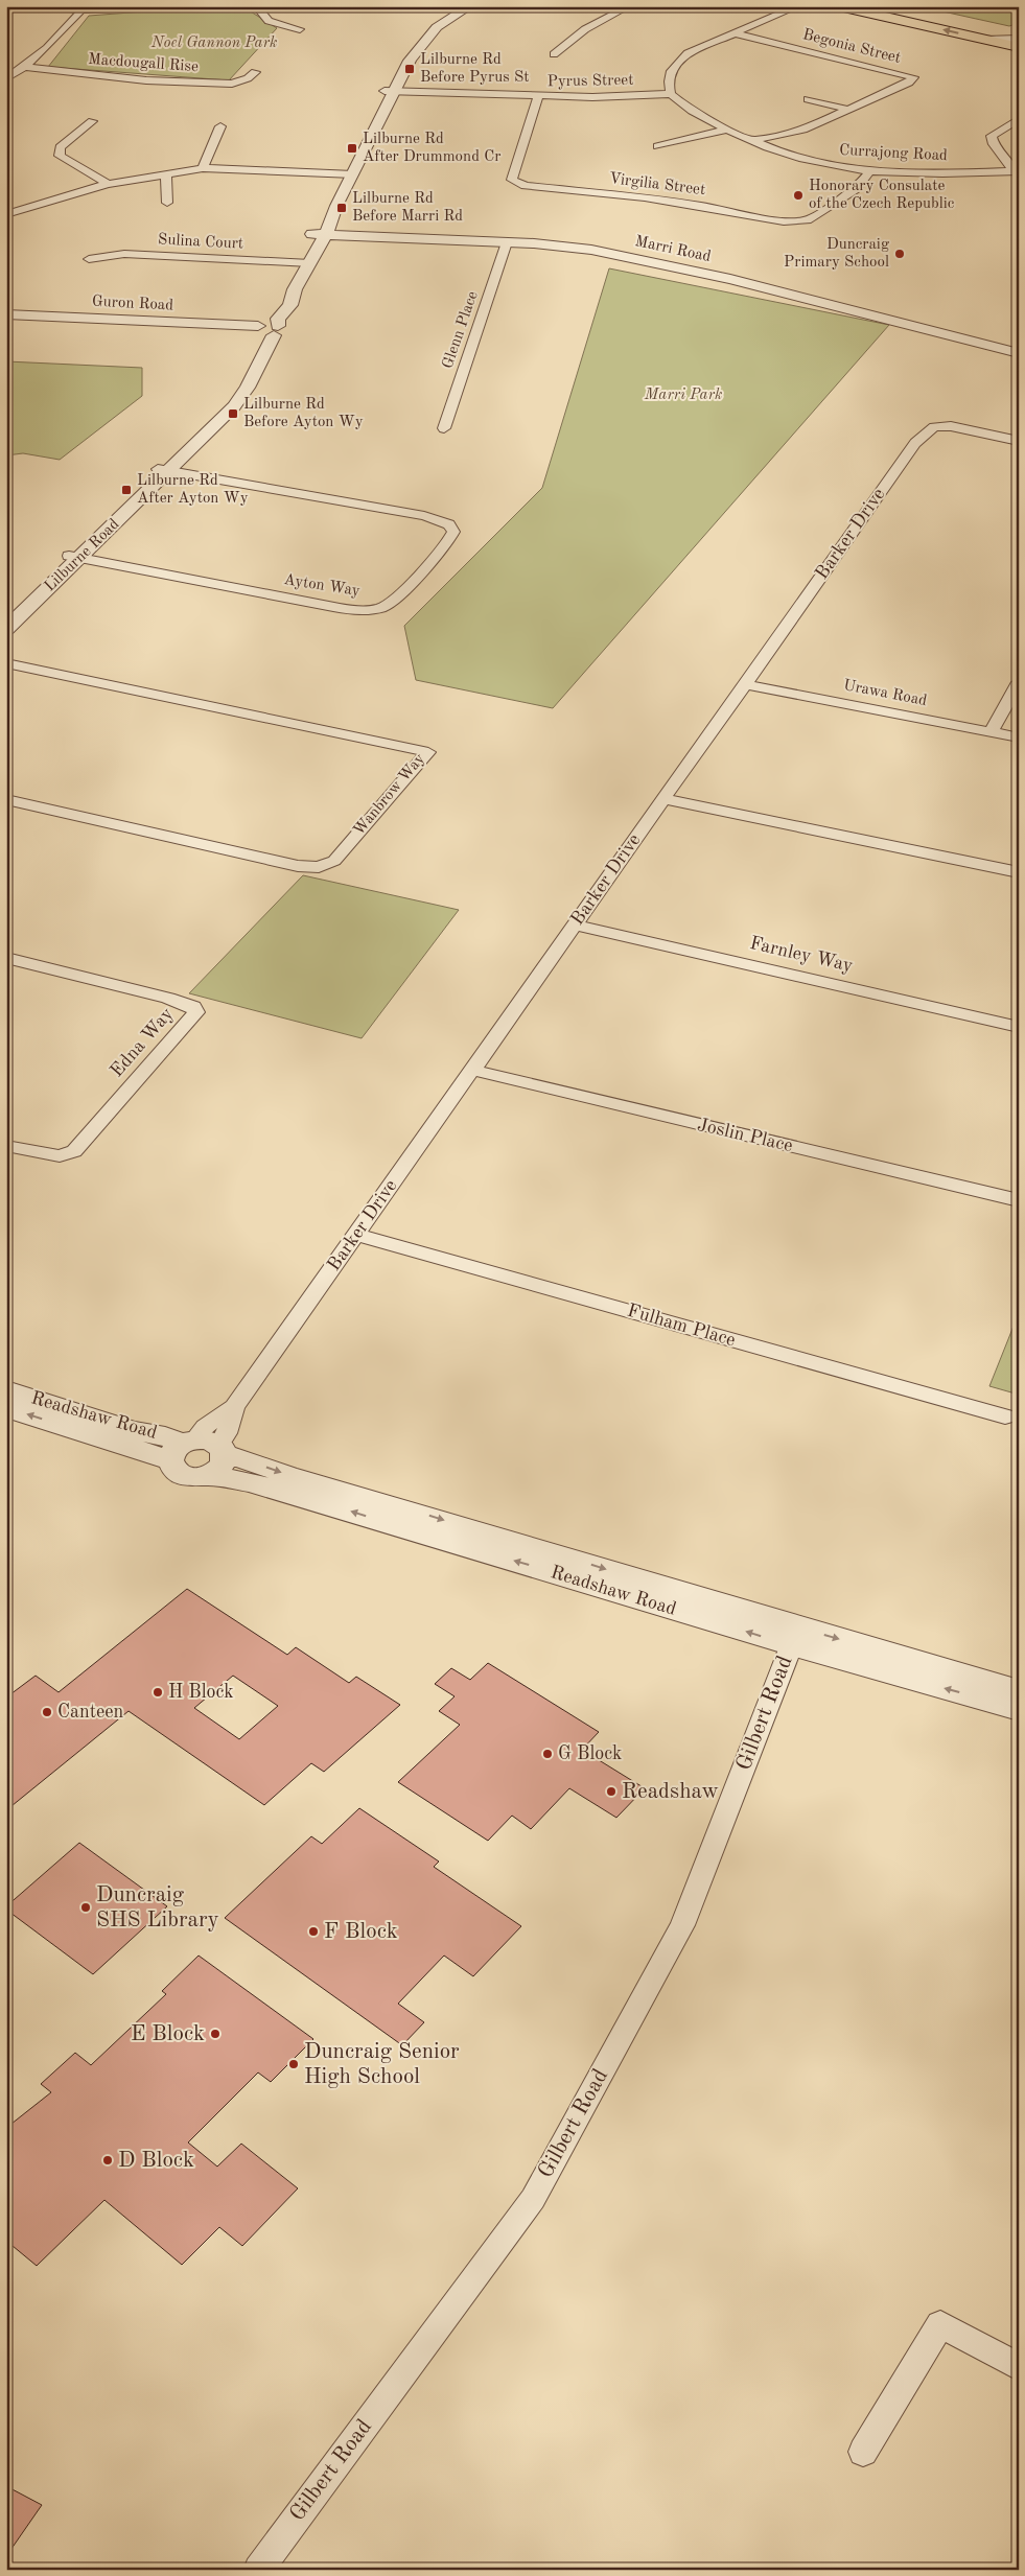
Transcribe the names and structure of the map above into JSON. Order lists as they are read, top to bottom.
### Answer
{
  "streets": {
    "street": [
      "Begonia Street",
      "Macdougall Rise",
      "Pyrus Street",
      "Currajong Road",
      "Virgilia Street",
      "Sulina Court",
      "Marri Road",
      "Guron Road",
      "Glenn Place",
      "Barker Drive",
      "Lilburne Road",
      "Ayton Way",
      "Urawa Road",
      "Wanbrow Way",
      "Farnley Way",
      "Edna Way",
      "Joslin Place",
      "Fulham Place",
      "Readshaw Road",
      "Gilbert Road"
    ]
  },
  "crossings": [
    ["Begonia Street", "Currajong Road"],
    ["Pyrus Street", "Currajong Road"],
    ["Pyrus Street", "Virgilia Street"],
    ["Pyrus Street", "Lilburne Road"],
    ["Currajong Road", "Virgilia Street"],
    ["Sulina Court", "Lilburne Road"],
    ["Marri Road", "Glenn Place"],
    ["Marri Road", "Lilburne Road"],
    ["Guron Road", "Lilburne Road"],
    ["Barker Drive", "Urawa Road"],
    ["Barker Drive", "Farnley Way"],
    ["Barker Drive", "Joslin Place"],
    ["Barker Drive", "Fulham Place"],
    ["Barker Drive", "Readshaw Road"],
    ["Lilburne Road", "Ayton Way"],
    ["Readshaw Road", "Gilbert Road"]
  ],
  "parks": ["Noel Gannon Park", "Marri Park"],
  "places": {
    "transit": [
      "Lilburne Rd Before Pyrus St",
      "Lilburne Rd After Drummond Cr",
      "Lilburne Rd Before Marri Rd",
      "Lilburne Rd Before Ayton Wy",
      "Lilburne Rd After Ayton Wy"
    ],
    "other": [
      "Honorary Consulate of the Czech Republic",
      "Duncraig Primary School",
      "H Block",
      "Canteen",
      "G Block",
      "Readshaw",
      "Duncraig SHS Library",
      "F Block",
      "E Block",
      "Duncraig Senior High School",
      "D Block"
    ]
  }
}
